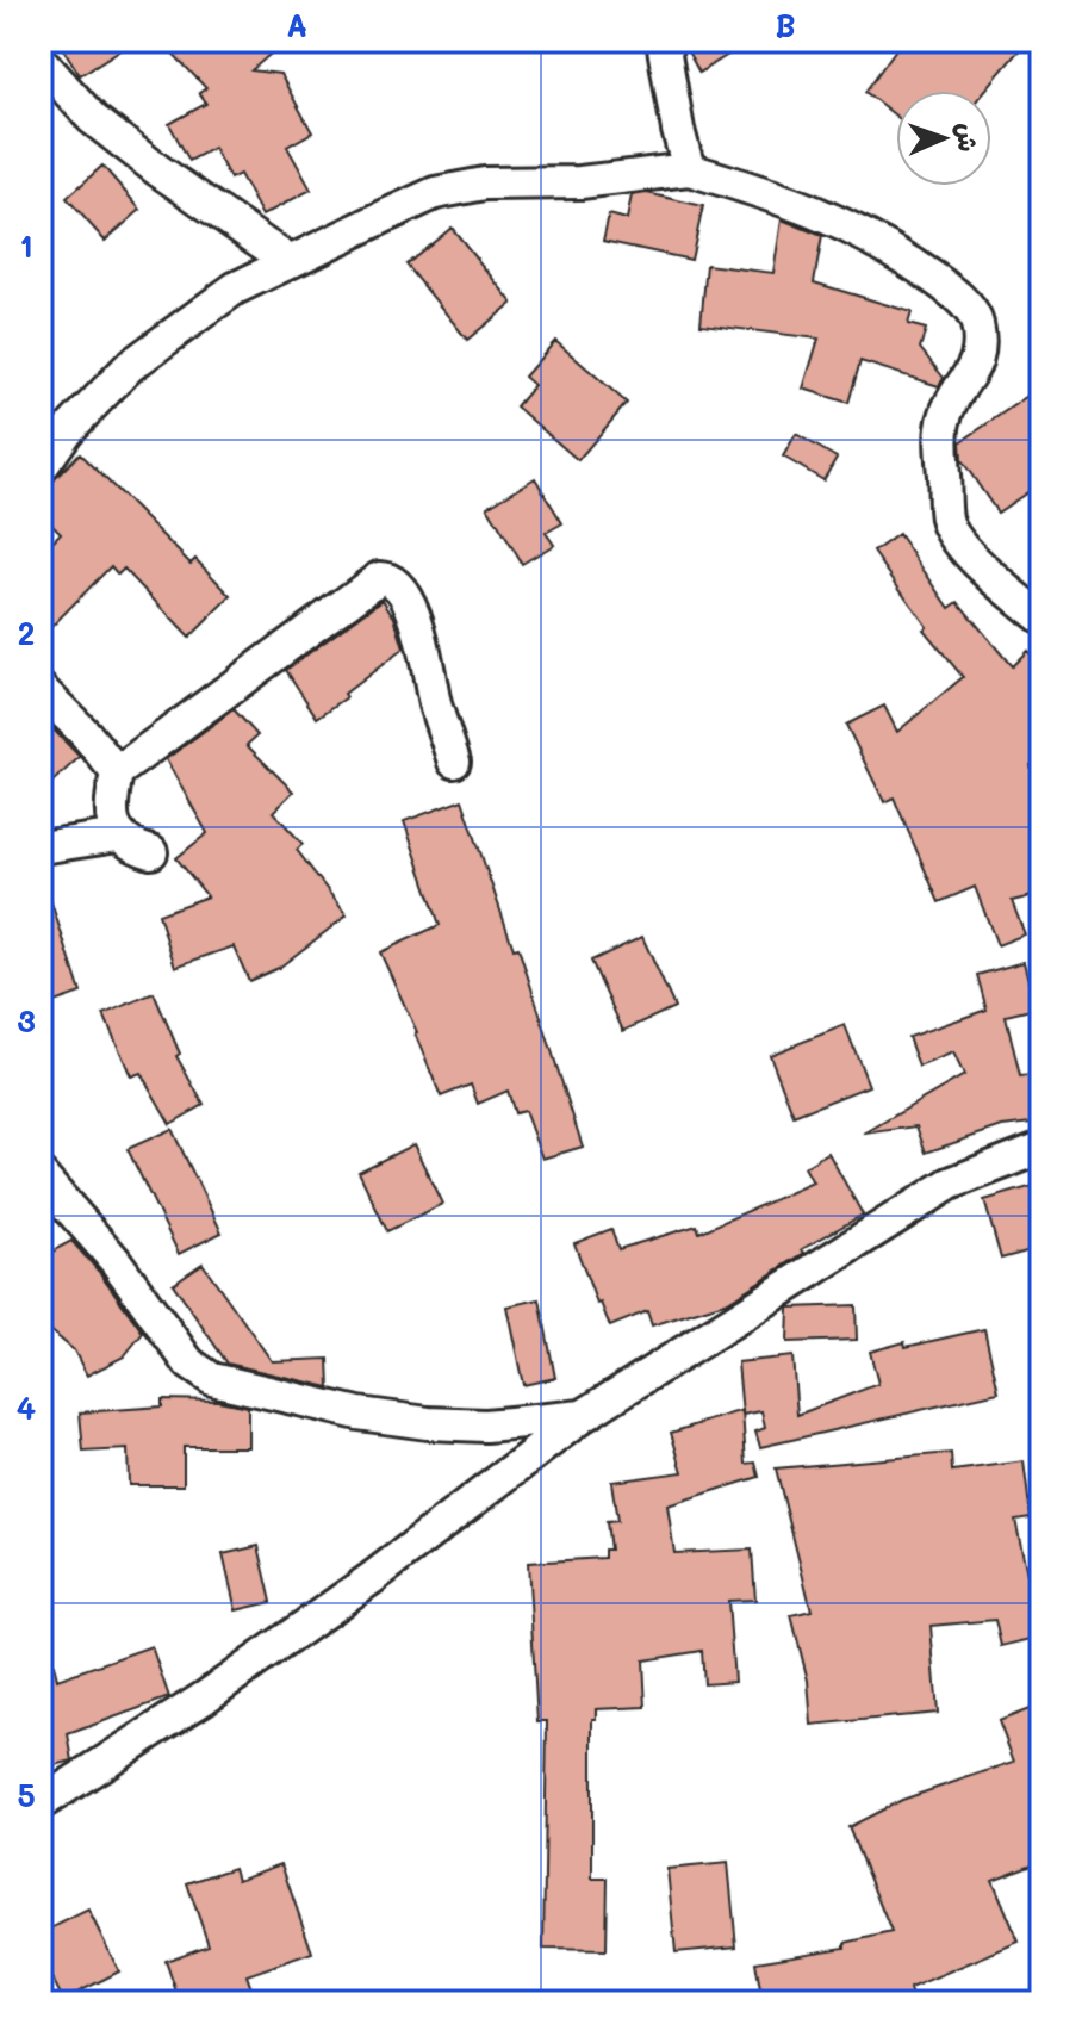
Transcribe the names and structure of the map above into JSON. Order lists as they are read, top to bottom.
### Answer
{
  "north": "right",
  "grid": {
    "columns": ["A", "B"],
    "rows": [
      "1",
      "2",
      "3",
      "4",
      "5"
    ]
  }
}
